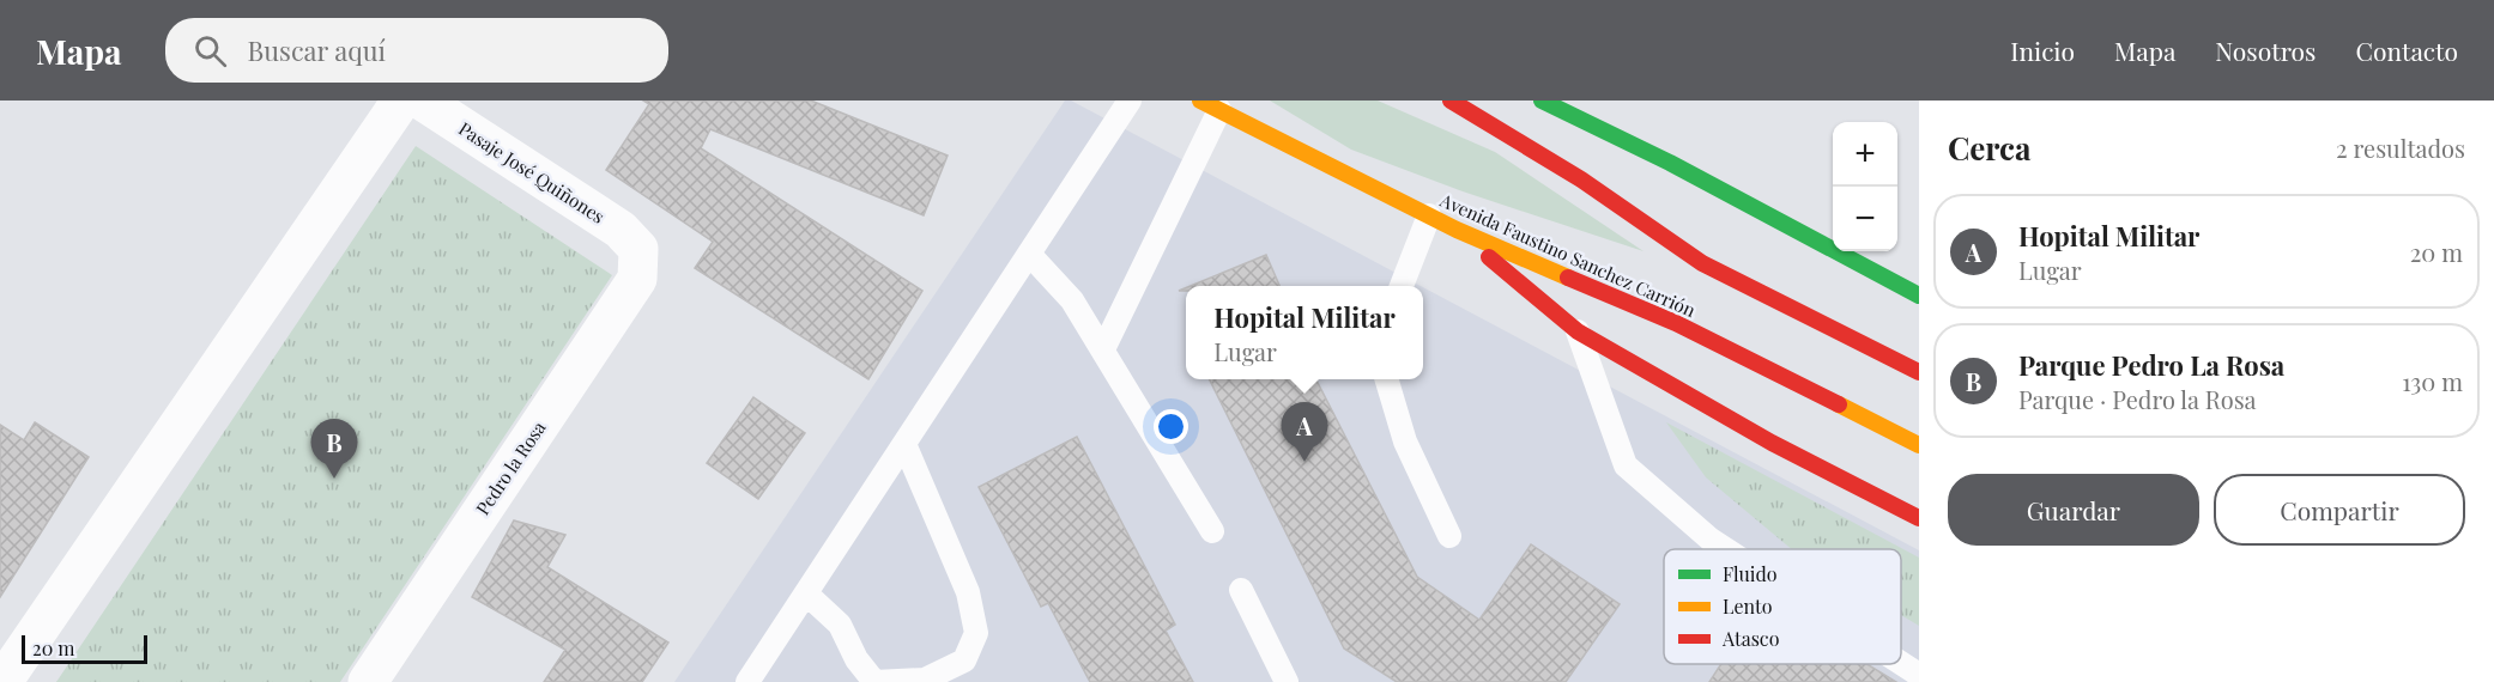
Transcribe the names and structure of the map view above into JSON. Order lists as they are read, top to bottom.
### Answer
{
  "streets": {
    "main road": ["Avenida Faustino Sanchez Carrión"],
    "street": ["Pasaje José Quiñones", "Pedro la Rosa"]
  },
  "crossings": [
    ["Pasaje José Quiñones", "Pedro la Rosa"]
  ],
  "legend": ["Fluido", "Lento", "Atasco"],
  "scale_bar": "20 m",
  "page": {
    "header": "Mapa",
    "search": "Buscar aquí",
    "nav": [
      "Inicio",
      "Mapa",
      "Nosotros",
      "Contacto"
    ],
    "heading": ["Cerca", "2 resultados"],
    "map_buttons": ["+", "−"],
    "list": [
      {
        "mark": "A",
        "name": "Hopital Militar",
        "note": "Lugar",
        "value": "20 m"
      },
      {
        "mark": "B",
        "name": "Parque Pedro La Rosa",
        "note": "Parque · Pedro la Rosa",
        "value": "130 m"
      }
    ],
    "popup": ["Hopital Militar", "Lugar"],
    "pins": ["A", "B"],
    "buttons": ["Guardar", "Compartir"],
    "scale": "20 m"
  }
}
